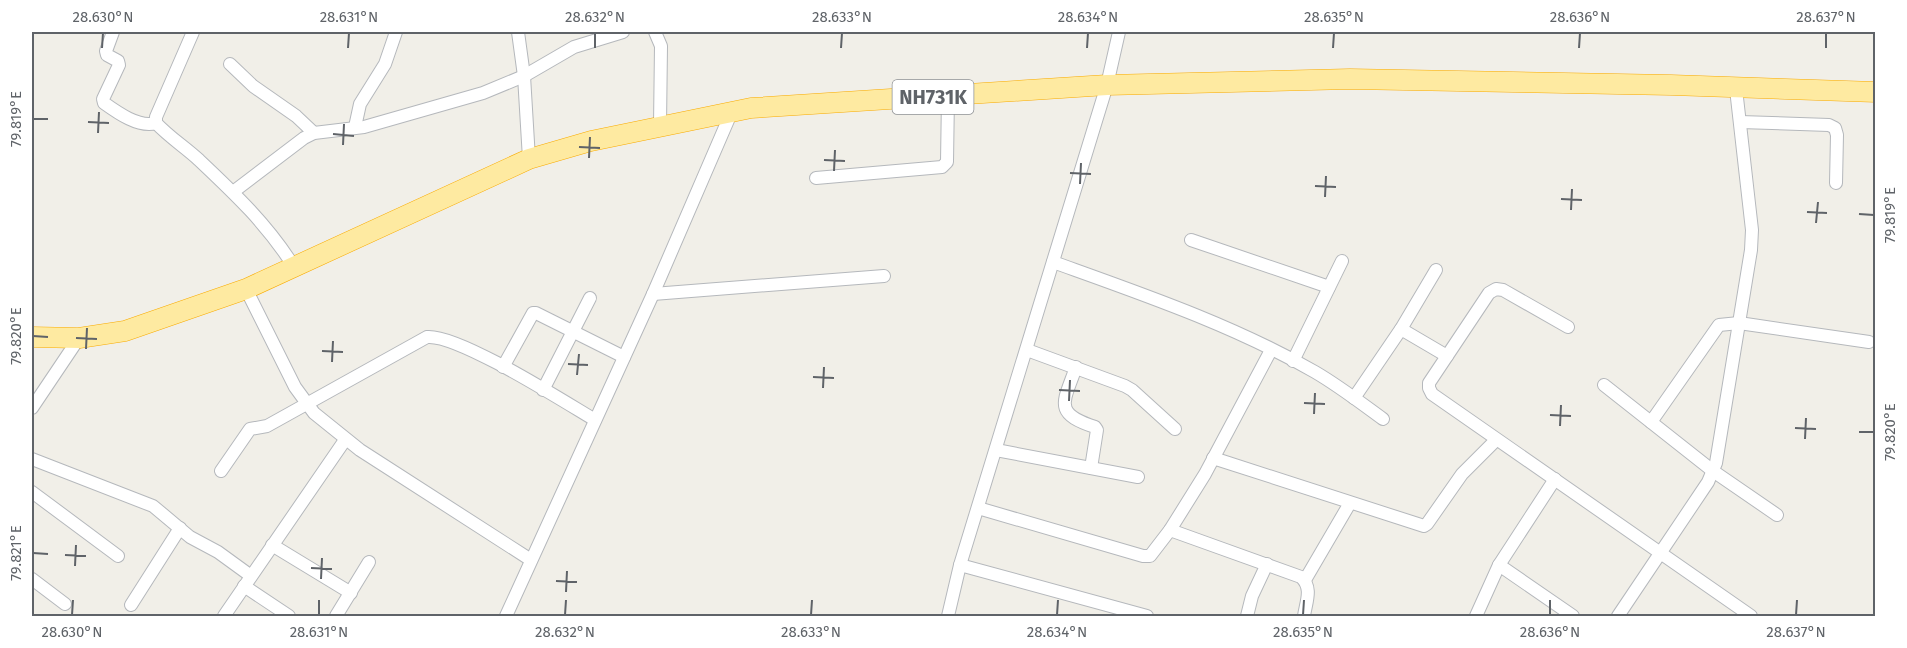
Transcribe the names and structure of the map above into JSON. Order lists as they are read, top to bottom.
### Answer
{
  "streets": {
    "highway": ["NH731K"]
  },
  "coordinates": [
    "28.630°N",
    "28.631°N",
    "28.632°N",
    "28.633°N",
    "28.634°N",
    "28.635°N",
    "28.636°N",
    "28.637°N",
    "79.819°E",
    "79.820°E",
    "79.821°E"
  ]
}
